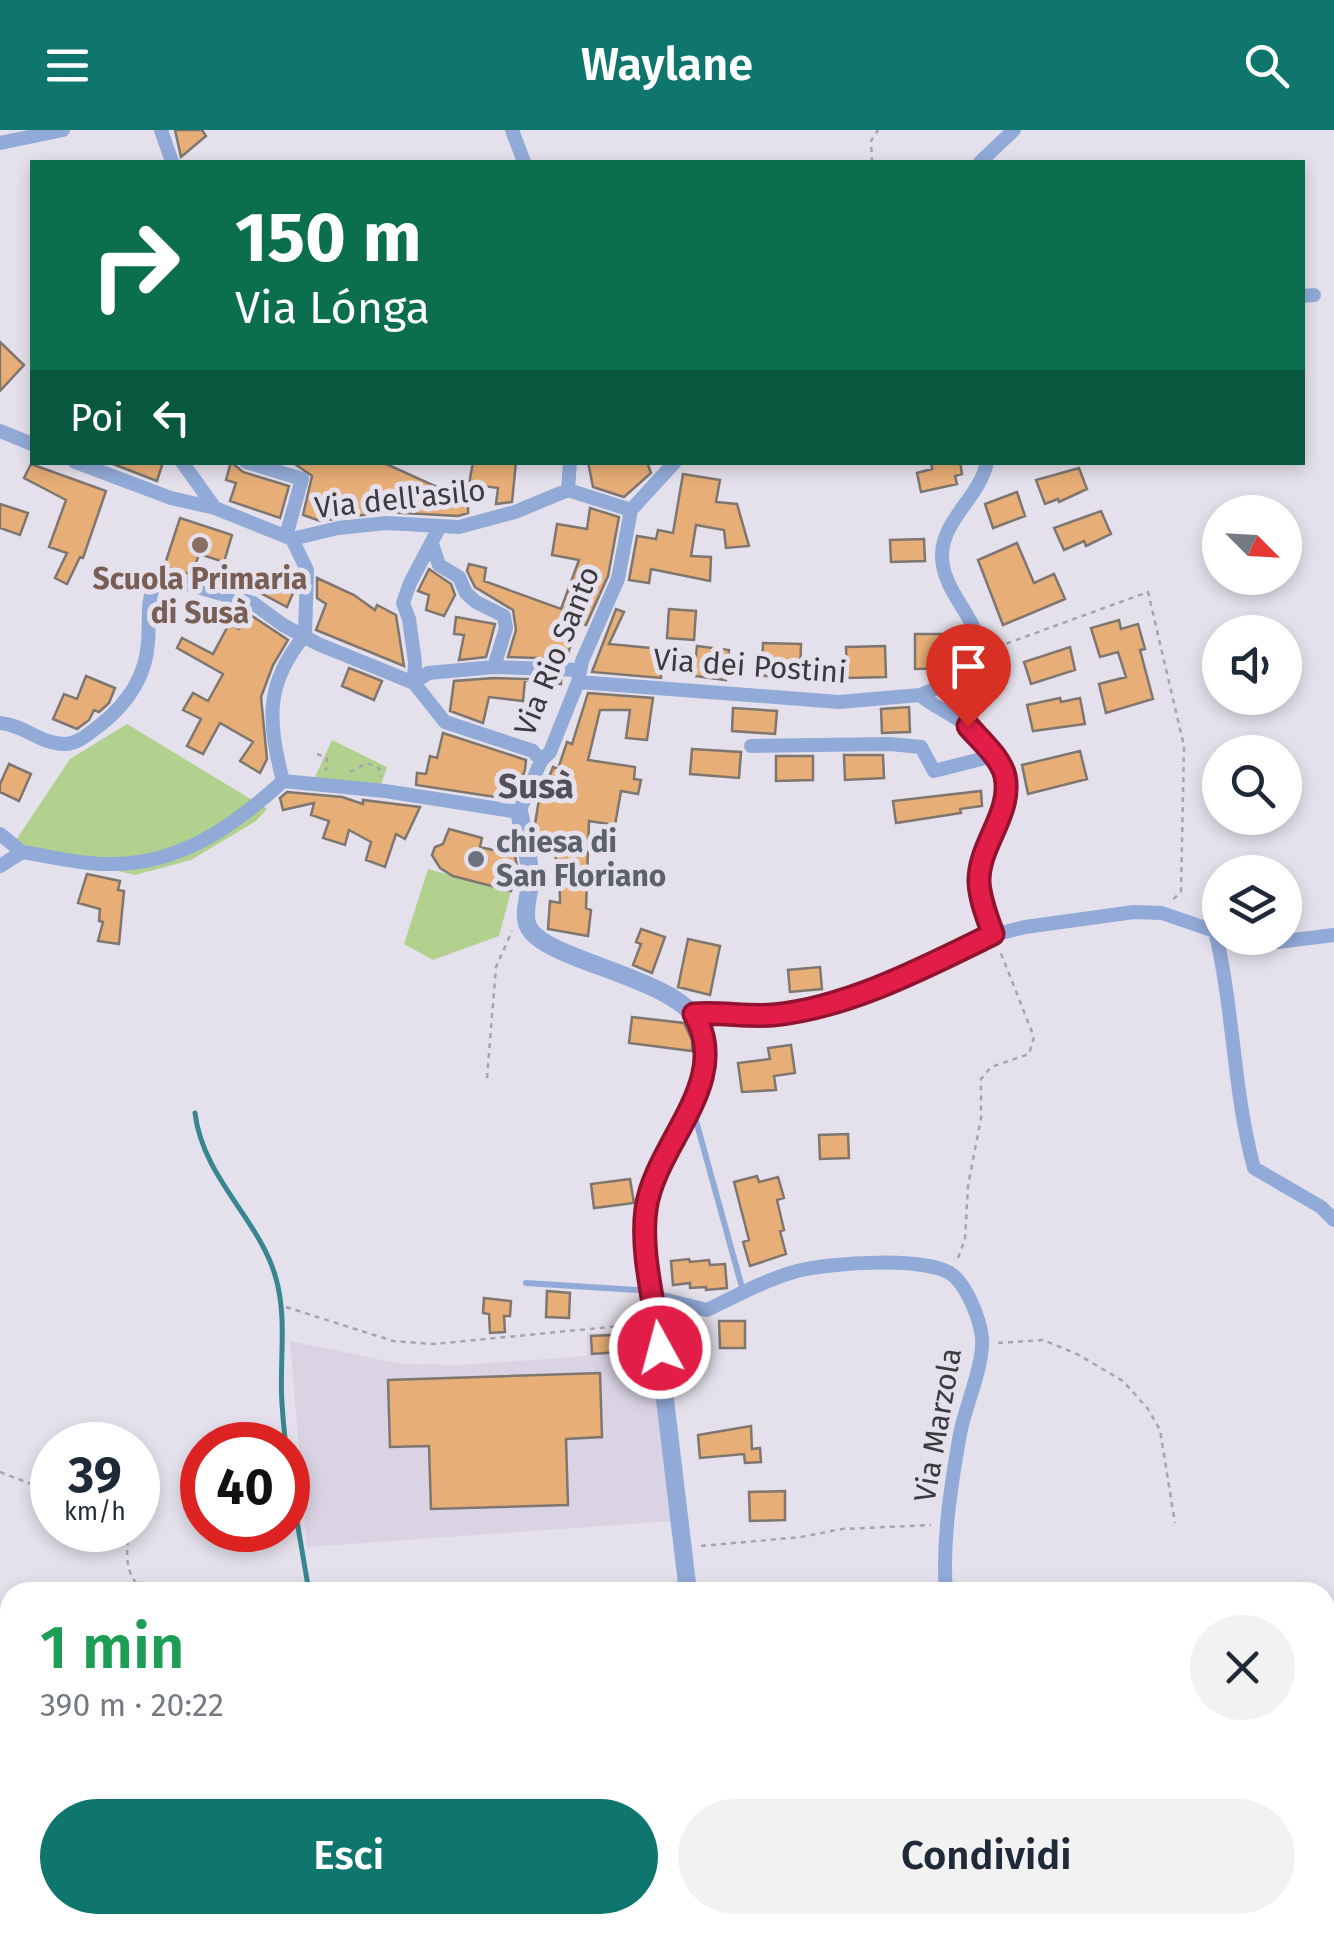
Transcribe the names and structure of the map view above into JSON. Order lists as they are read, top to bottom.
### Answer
{
  "streets": {
    "street": [
      "Via dell'asilo",
      "Via Rio Santo",
      "Via dei Postini",
      "Via Marzola"
    ]
  },
  "crossings": [
    ["Via Rio Santo", "Via dei Postini"]
  ],
  "districts": ["Susà"],
  "places": ["Scuola Primaria di Susà", "chiesa di San Floriano"],
  "north": "bottom right",
  "page": {
    "header": "Waylane",
    "turn": ["150 m", "Via Lónga"],
    "then": "Poi",
    "speed": "39 km/h",
    "limit": "40",
    "heading": ["1 min", "390 m · 20:22"],
    "buttons": ["Esci", "Condividi"]
  }
}
